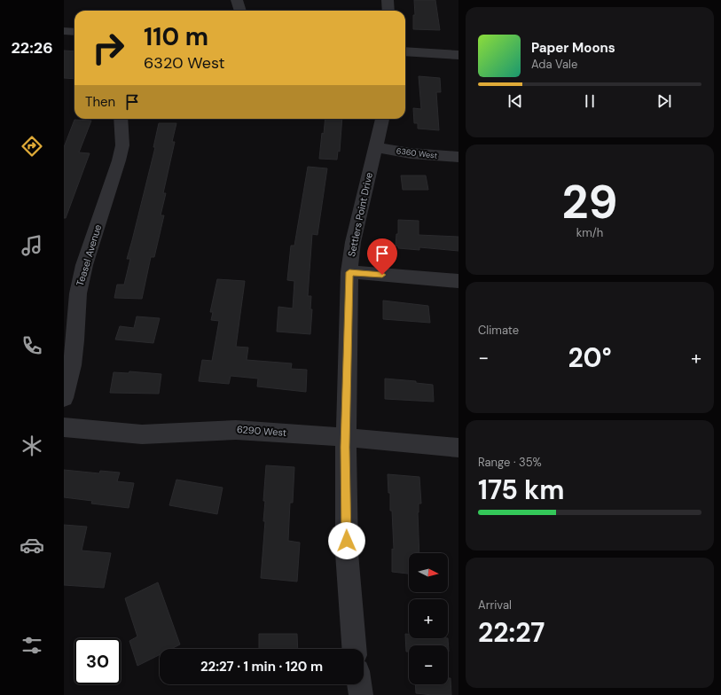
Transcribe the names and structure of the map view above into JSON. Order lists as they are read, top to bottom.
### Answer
{
  "streets": {
    "street": [
      "6360 West",
      "Settlers Point Drive",
      "Teasel Avenue",
      "6290 West"
    ]
  },
  "crossings": [
    ["6360 West", "Settlers Point Drive"],
    ["Settlers Point Drive", "6290 West"]
  ],
  "north": "right",
  "page": {
    "tabs": "22:26",
    "turn": ["110 m", "6320 West"],
    "song": ["Paper Moons", "Ada Vale"],
    "then": "Then",
    "tile": [
      ["29", "km/h"],
      "Climate",
      ["Range · 35%", "175 km"],
      ["Arrival", "22:27"]
    ],
    "heat": ["−", "20°", "+"],
    "map_buttons": ["+", "−"],
    "limit": "30",
    "trip": "22:27 · 1 min · 120 m"
  }
}
